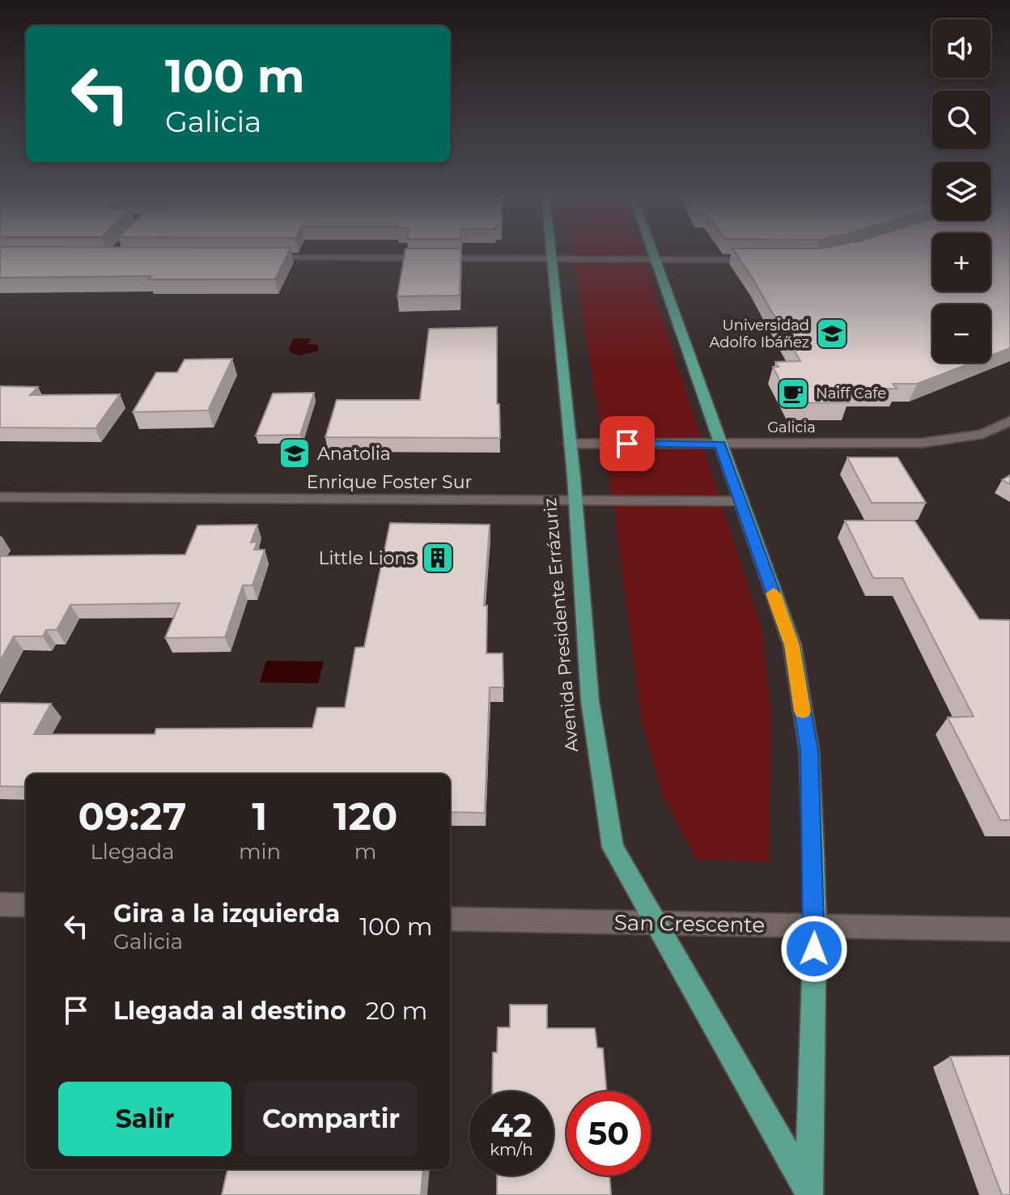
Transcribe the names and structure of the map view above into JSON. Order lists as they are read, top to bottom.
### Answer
{
  "streets": {
    "main road": ["Avenida Presidente Errázuriz"],
    "street": ["Galicia", "Enrique Foster Sur", "San Crescente"]
  },
  "crossings": [
    ["Galicia", "Avenida Presidente Errázuriz"],
    ["Enrique Foster Sur", "Avenida Presidente Errázuriz"],
    ["Avenida Presidente Errázuriz", "San Crescente"]
  ],
  "places": {
    "school or university": ["Universidad Adolfo Ibáñez", "Anatolia"],
    "cafe": ["Naiff Cafe"],
    "building": ["Little Lions"]
  },
  "page": {
    "map_buttons": ["+", "−"],
    "turn": ["100 m", "Galicia"],
    "eta": [
      "09:27",
      "Llegada",
      "1",
      "min",
      "120",
      "m"
    ],
    "list": [
      {
        "name": "Gira a la izquierda",
        "note": "Galicia",
        "value": "100 m"
      },
      {
        "name": "Llegada al destino",
        "value": "20 m"
      }
    ],
    "buttons": ["Salir", "Compartir"],
    "speed": "42 km/h",
    "limit": "50"
  }
}
